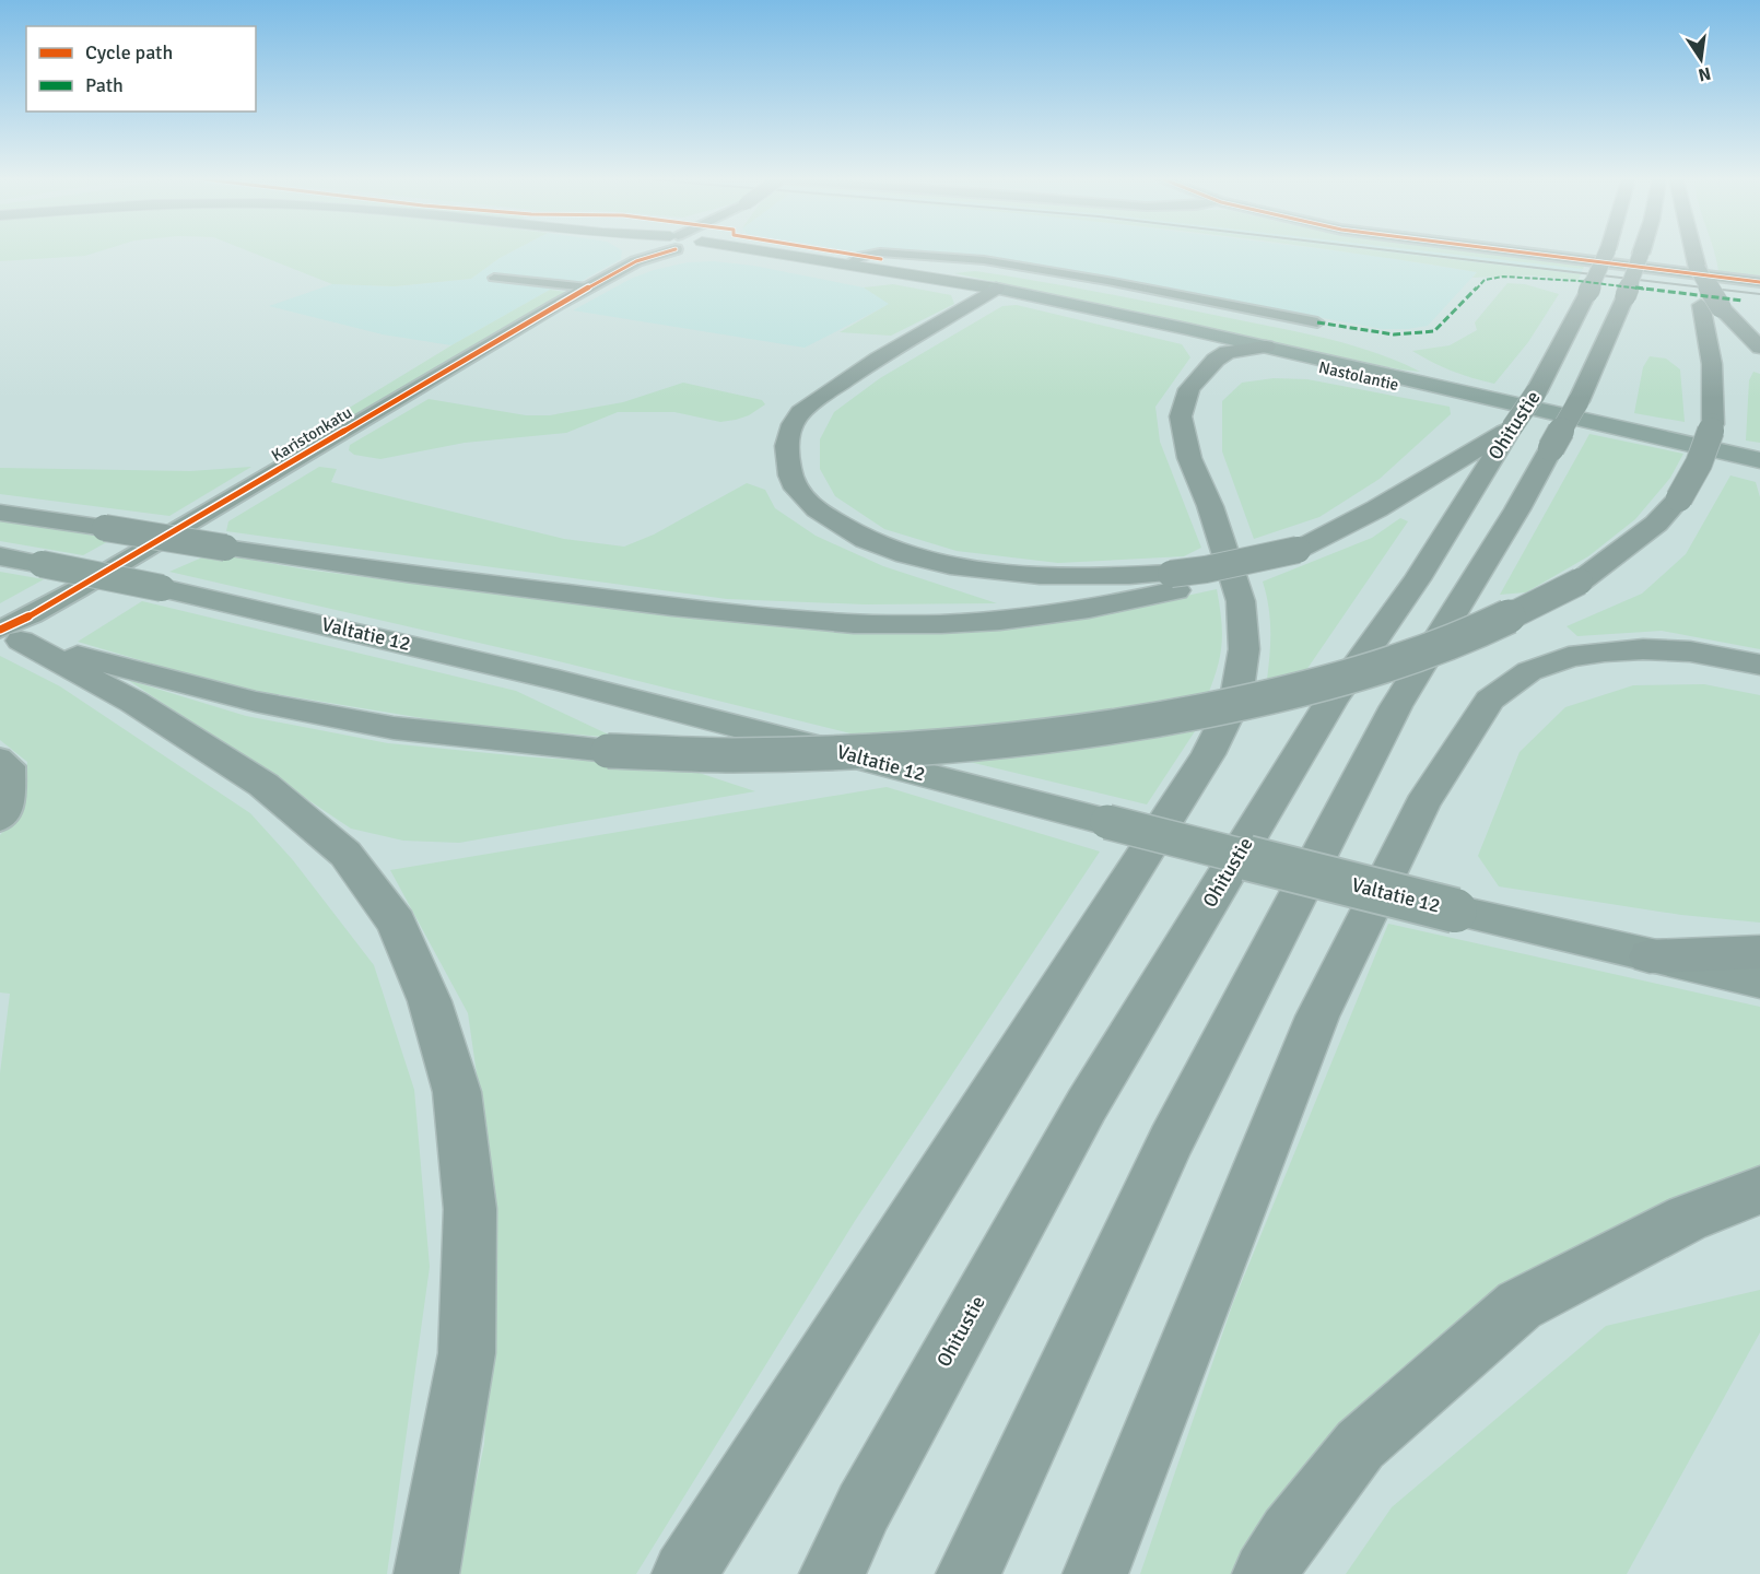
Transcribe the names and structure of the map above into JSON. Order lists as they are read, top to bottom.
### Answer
{
  "streets": {
    "highway": ["Ohitustie", "Valtatie 12"],
    "main road": ["Nastolantie"],
    "street": ["Karistonkatu"]
  },
  "legend": ["Cycle path", "Path"],
  "north": "bottom"
}
